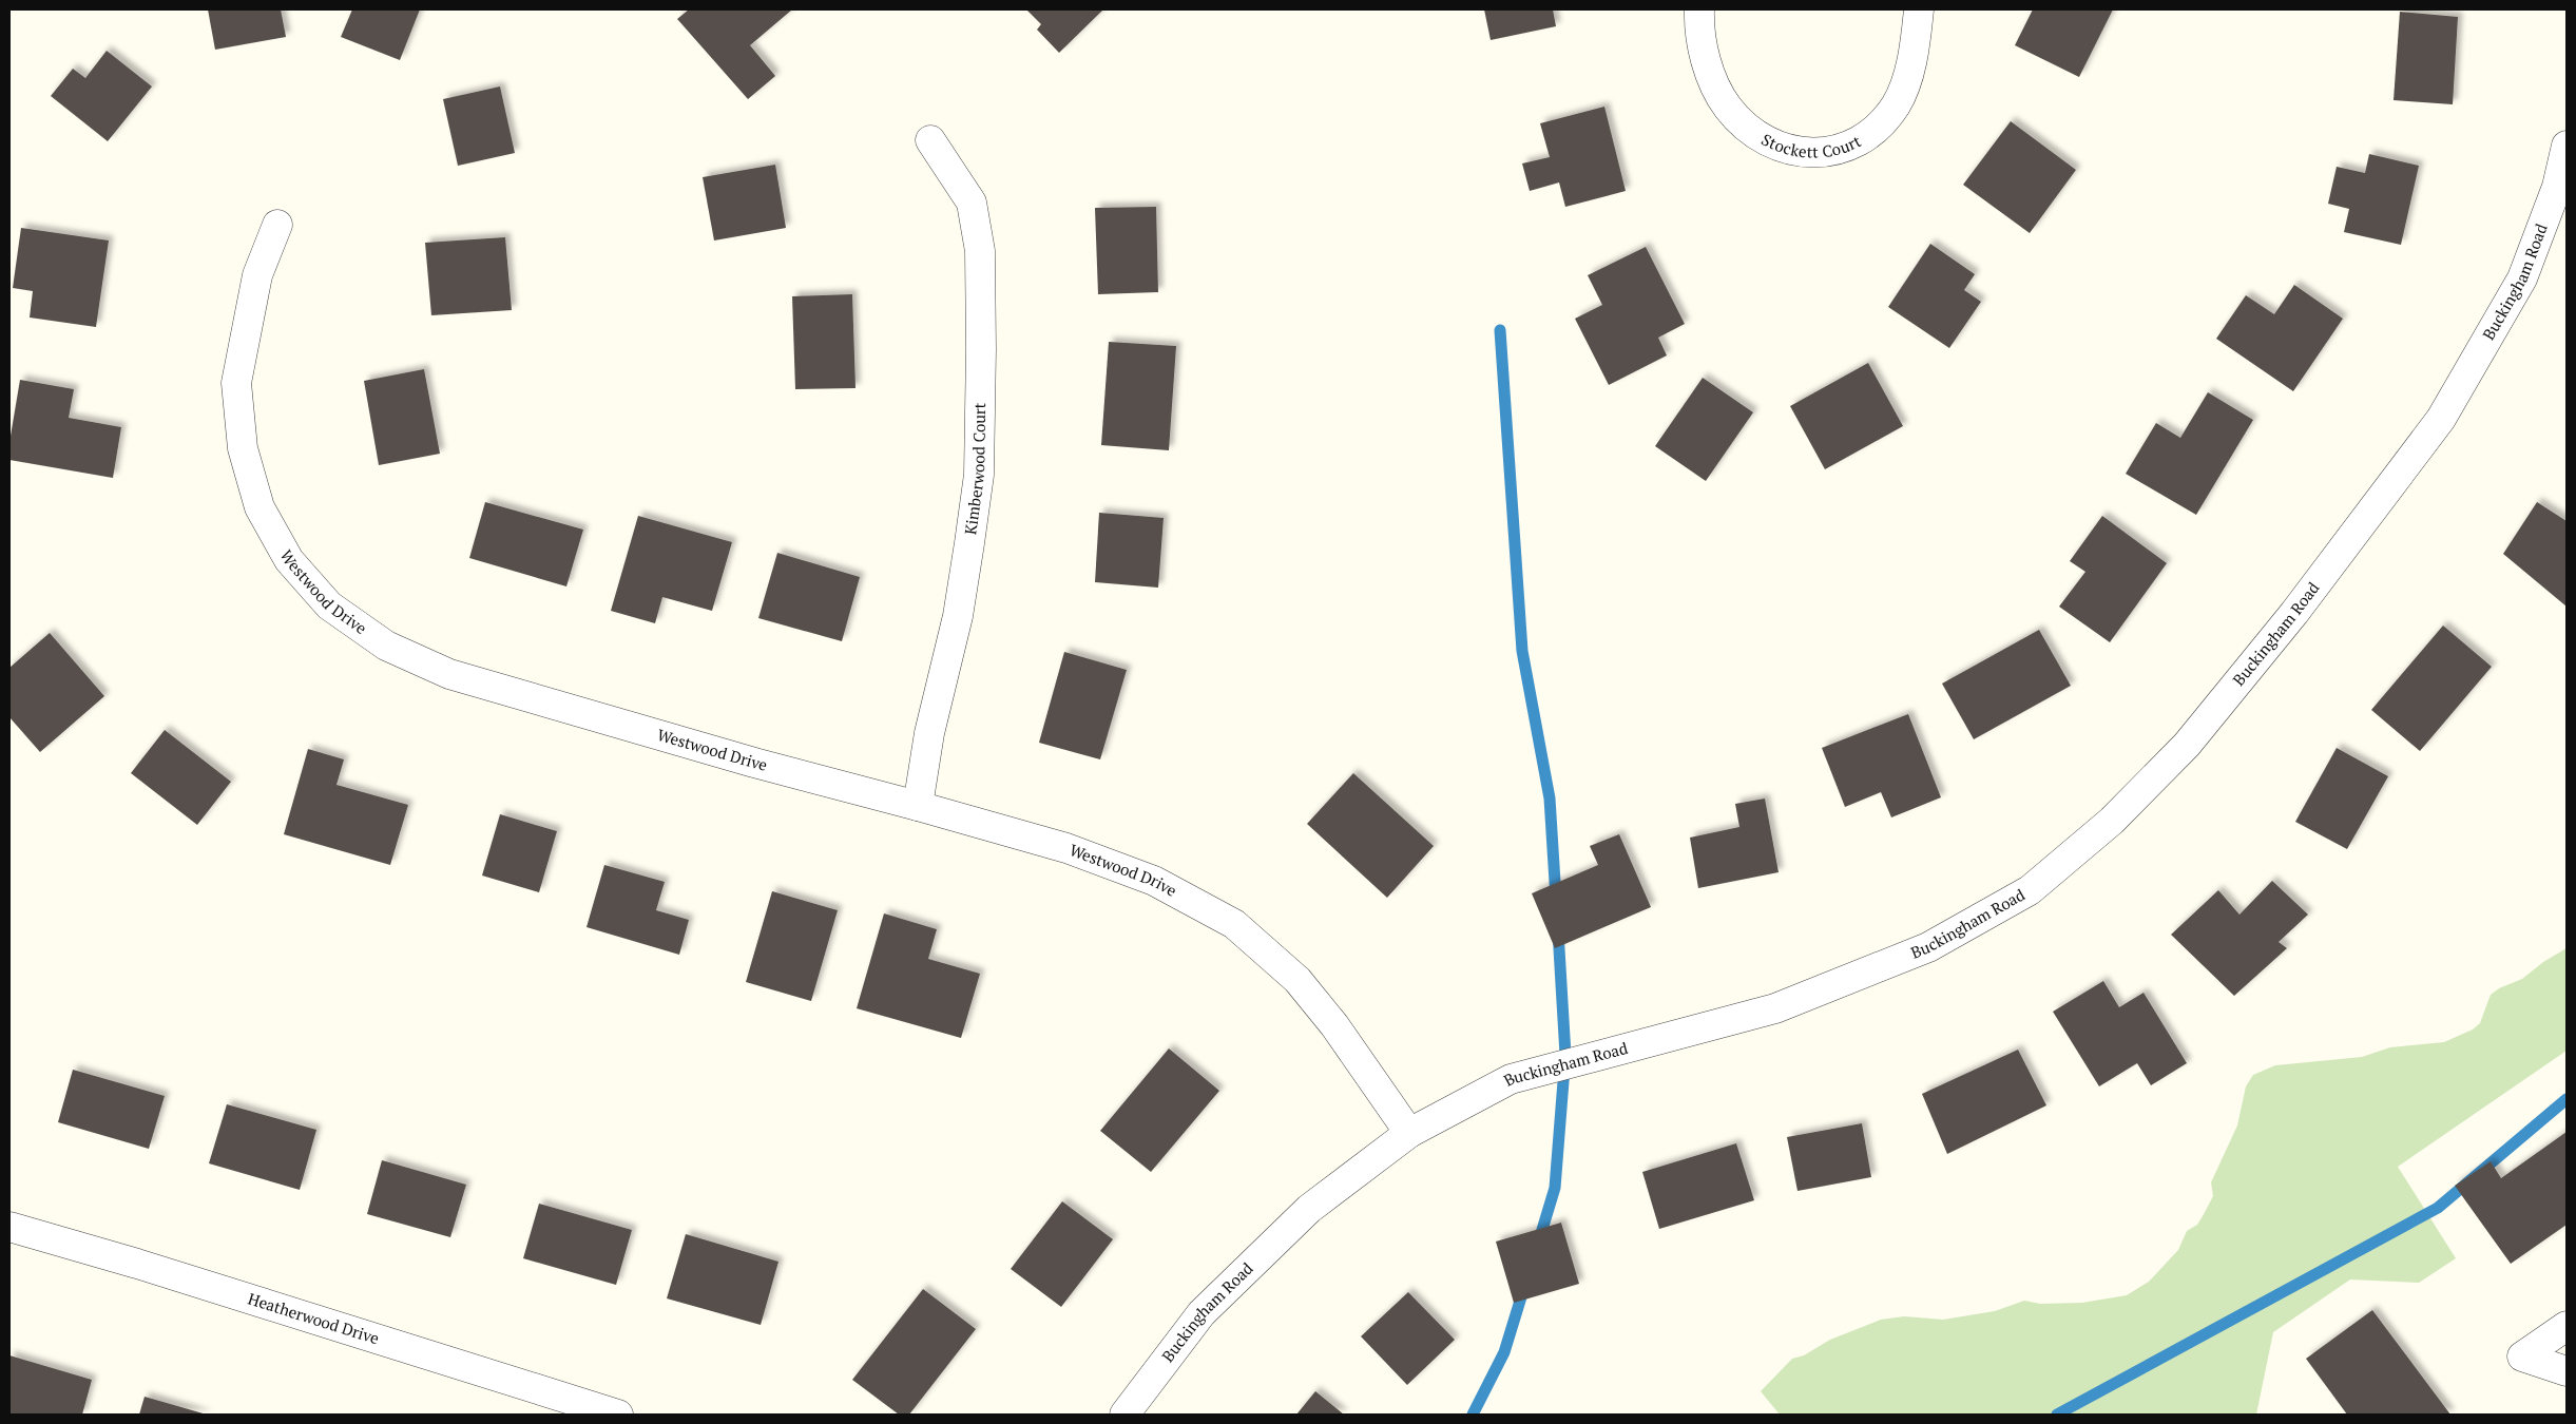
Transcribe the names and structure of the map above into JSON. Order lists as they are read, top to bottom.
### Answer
{
  "streets": {
    "street": [
      "Stockett Court",
      "Buckingham Road",
      "Kimberwood Court",
      "Westwood Drive",
      "Heatherwood Drive"
    ]
  },
  "crossings": [
    ["Buckingham Road", "Westwood Drive"],
    ["Kimberwood Court", "Westwood Drive"]
  ]
}
